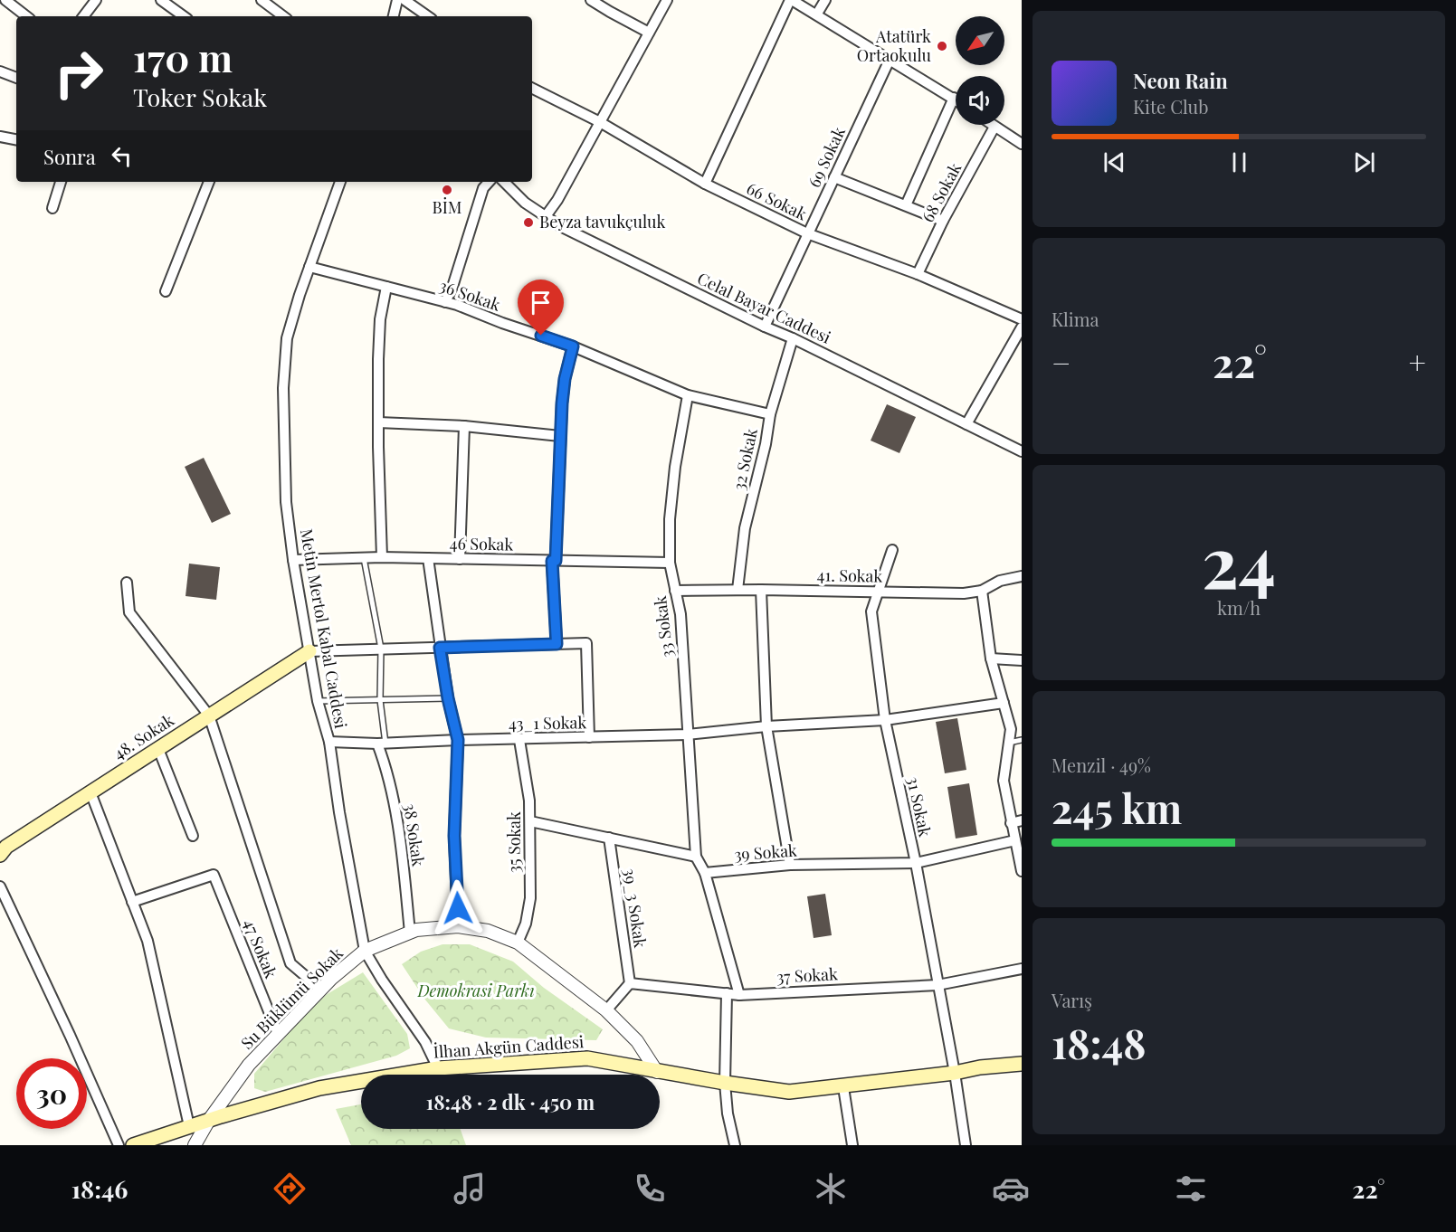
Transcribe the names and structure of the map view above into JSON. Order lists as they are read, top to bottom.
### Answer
{
  "streets": {
    "main road": ["48. Sokak", "İlhan Akgün Caddesi"],
    "street": [
      "69 Sokak",
      "68 Sokak",
      "66 Sokak",
      "36 Sokak",
      "Celal Bayar Caddesi",
      "32 Sokak",
      "46 Sokak",
      "41. Sokak",
      "33 Sokak",
      "Metin Mertol Kabal Caddesi",
      "43_1 Sokak",
      "31 Sokak",
      "38 Sokak",
      "35 Sokak",
      "39 Sokak",
      "39_3 Sokak",
      "47 Sokak",
      "37 Sokak",
      "Su Büklümü Sokak"
    ]
  },
  "crossings": [
    ["69 Sokak", "66 Sokak"],
    ["69 Sokak", "Celal Bayar Caddesi"],
    ["68 Sokak", "66 Sokak"],
    ["36 Sokak", "32 Sokak"],
    ["36 Sokak", "33 Sokak"],
    ["36 Sokak", "Metin Mertol Kabal Caddesi"],
    ["Celal Bayar Caddesi", "32 Sokak"],
    ["32 Sokak", "41. Sokak"],
    ["46 Sokak", "33 Sokak"],
    ["46 Sokak", "Metin Mertol Kabal Caddesi"],
    ["41. Sokak", "33 Sokak"],
    ["41. Sokak", "31 Sokak"],
    ["33 Sokak", "43_1 Sokak"],
    ["Metin Mertol Kabal Caddesi", "43_1 Sokak"],
    ["Metin Mertol Kabal Caddesi", "48. Sokak"],
    ["Metin Mertol Kabal Caddesi", "Su Büklümü Sokak"],
    ["Metin Mertol Kabal Caddesi", "İlhan Akgün Caddesi"],
    ["43_1 Sokak", "31 Sokak"],
    ["43_1 Sokak", "38 Sokak"],
    ["43_1 Sokak", "35 Sokak"],
    ["31 Sokak", "39 Sokak"],
    ["31 Sokak", "37 Sokak"],
    ["31 Sokak", "İlhan Akgün Caddesi"],
    ["38 Sokak", "Su Büklümü Sokak"],
    ["35 Sokak", "Su Büklümü Sokak"],
    ["39_3 Sokak", "37 Sokak"],
    ["47 Sokak", "Su Büklümü Sokak"],
    ["Su Büklümü Sokak", "İlhan Akgün Caddesi"]
  ],
  "parks": ["Demokrasi Parkı"],
  "places": ["Atatürk Ortaokulu", "BİM", "Beyza tavukçuluk"],
  "north": "bottom left",
  "page": {
    "turn": ["170 m", "Toker Sokak"],
    "song": ["Neon Rain", "Kite Club"],
    "then": "Sonra",
    "tile": [
      "Klima",
      ["24", "km/h"],
      ["Menzil · 49%", "245 km"],
      ["Varış", "18:48"]
    ],
    "heat": ["−", "22°", "+"],
    "limit": "30",
    "trip": "18:48 · 2 dk · 450 m",
    "tabs": ["18:46", "22°"]
  }
}
